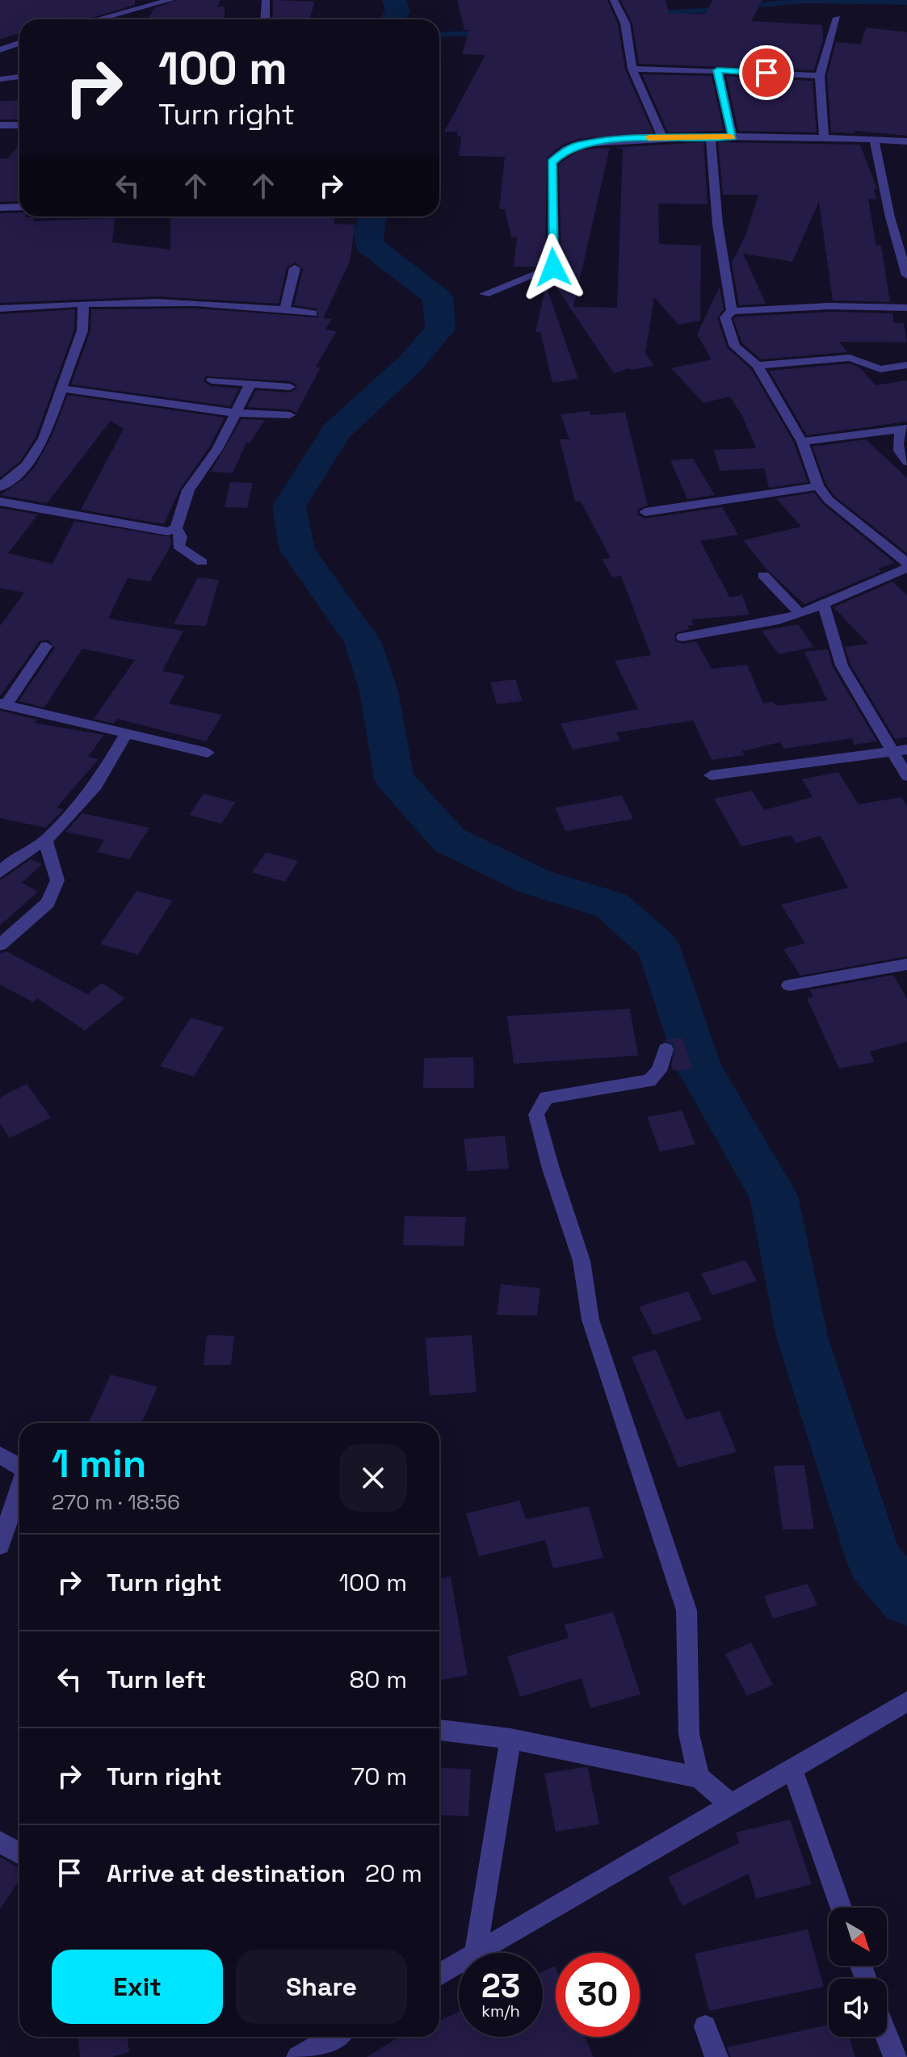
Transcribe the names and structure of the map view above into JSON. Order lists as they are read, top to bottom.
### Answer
{
  "north": "bottom right",
  "page": {
    "turn": ["100 m", "Turn right"],
    "heading": ["1 min", "270 m · 18:56"],
    "list": [
      {
        "name": "Turn right",
        "value": "100 m"
      },
      {
        "name": "Turn left",
        "value": "80 m"
      },
      {
        "name": "Turn right",
        "value": "70 m"
      },
      {
        "name": "Arrive at destination",
        "value": "20 m"
      }
    ],
    "buttons": ["Exit", "Share"],
    "speed": "23 km/h",
    "limit": "30"
  }
}
